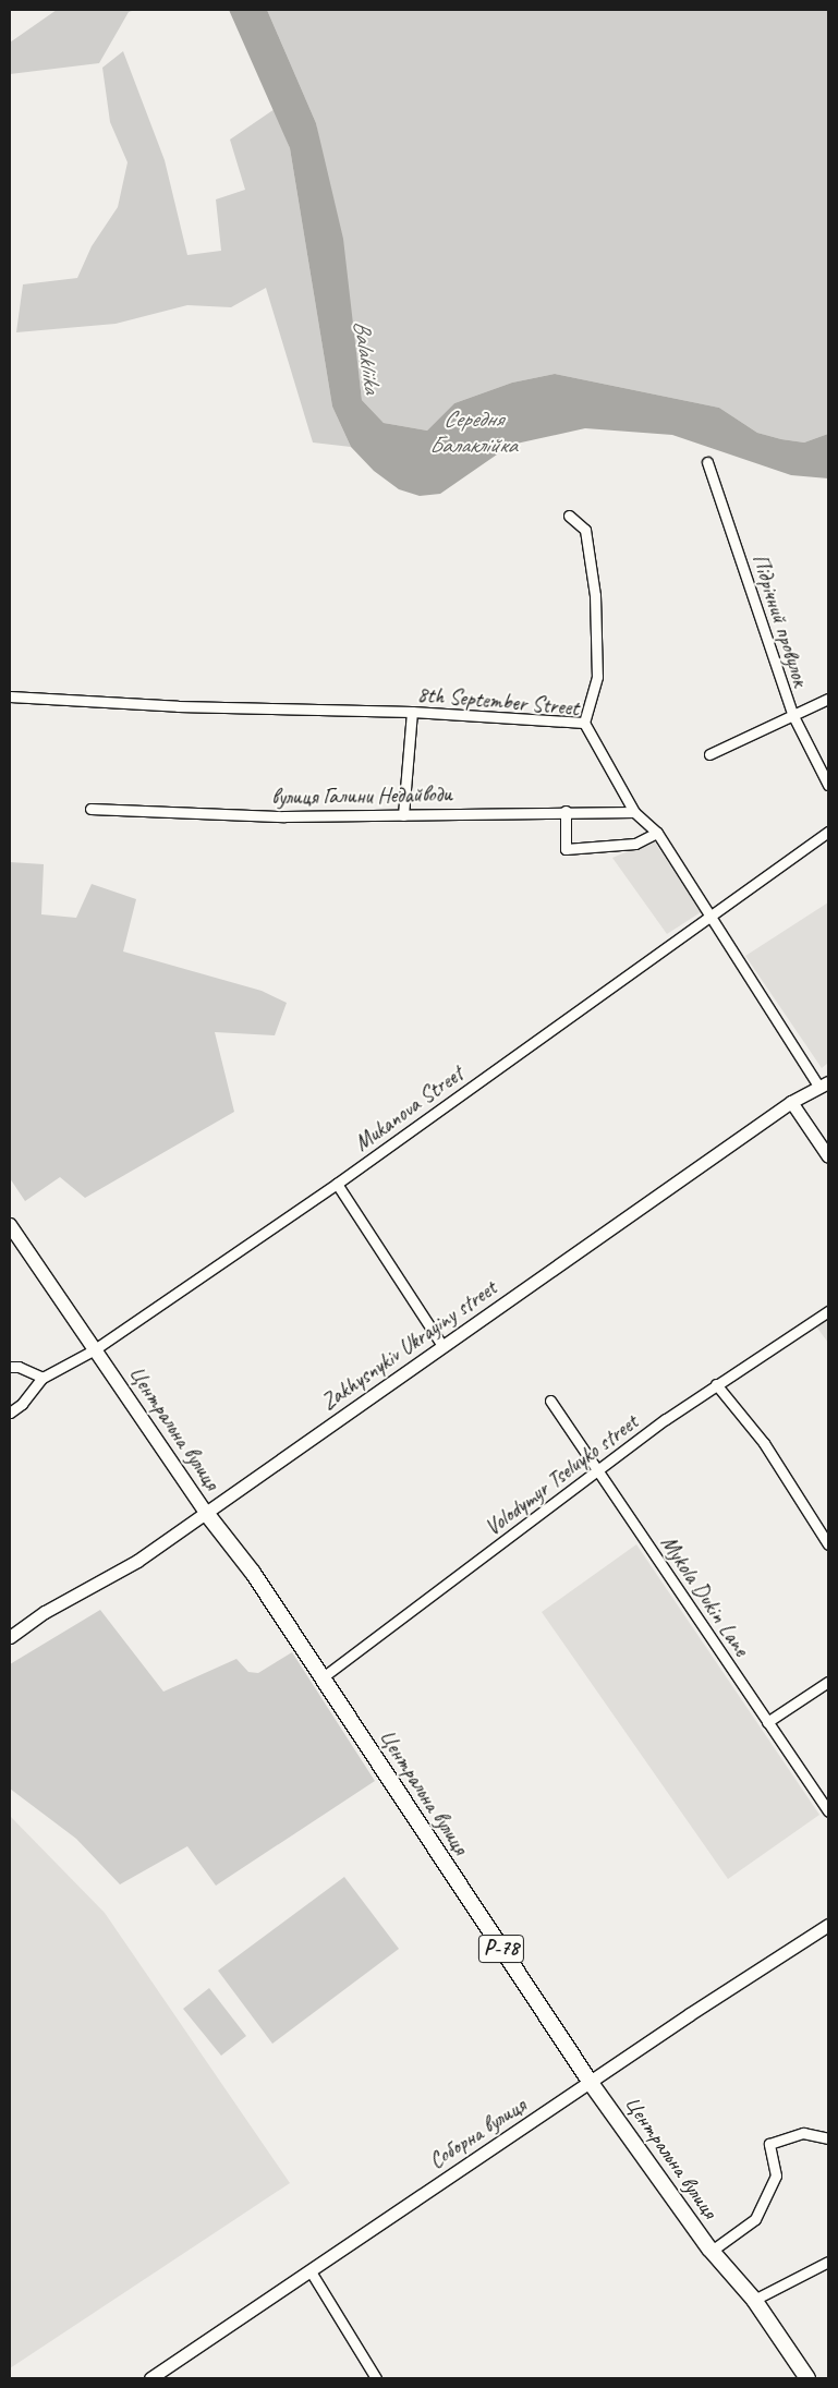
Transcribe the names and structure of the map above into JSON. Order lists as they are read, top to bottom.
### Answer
{
  "streets": {
    "main road": ["Центральна вулиця", "Р-78"],
    "street": [
      "Підрічний провулок",
      "8th September Street",
      "вулиця Галини Недайводи",
      "Mukanova Street",
      "Zakhysnykiv Ukrayiny street",
      "Volodymyr Tseluyko street",
      "Mykola Dukin Lane",
      "Соборна вулиця"
    ]
  },
  "crossings": [
    ["8th September Street", "вулиця Галини Недайводи"],
    ["8th September Street", "Mukanova Street"],
    ["8th September Street", "Zakhysnykiv Ukrayiny street"],
    ["Mukanova Street", "Центральна вулиця"],
    ["Zakhysnykiv Ukrayiny street", "Центральна вулиця"],
    ["Центральна вулиця", "Volodymyr Tseluyko street"],
    ["Центральна вулиця", "Соборна вулиця"],
    ["Volodymyr Tseluyko street", "Mykola Dukin Lane"]
  ],
  "water": ["Balakliika", "Середня Балаклійка"]
}
